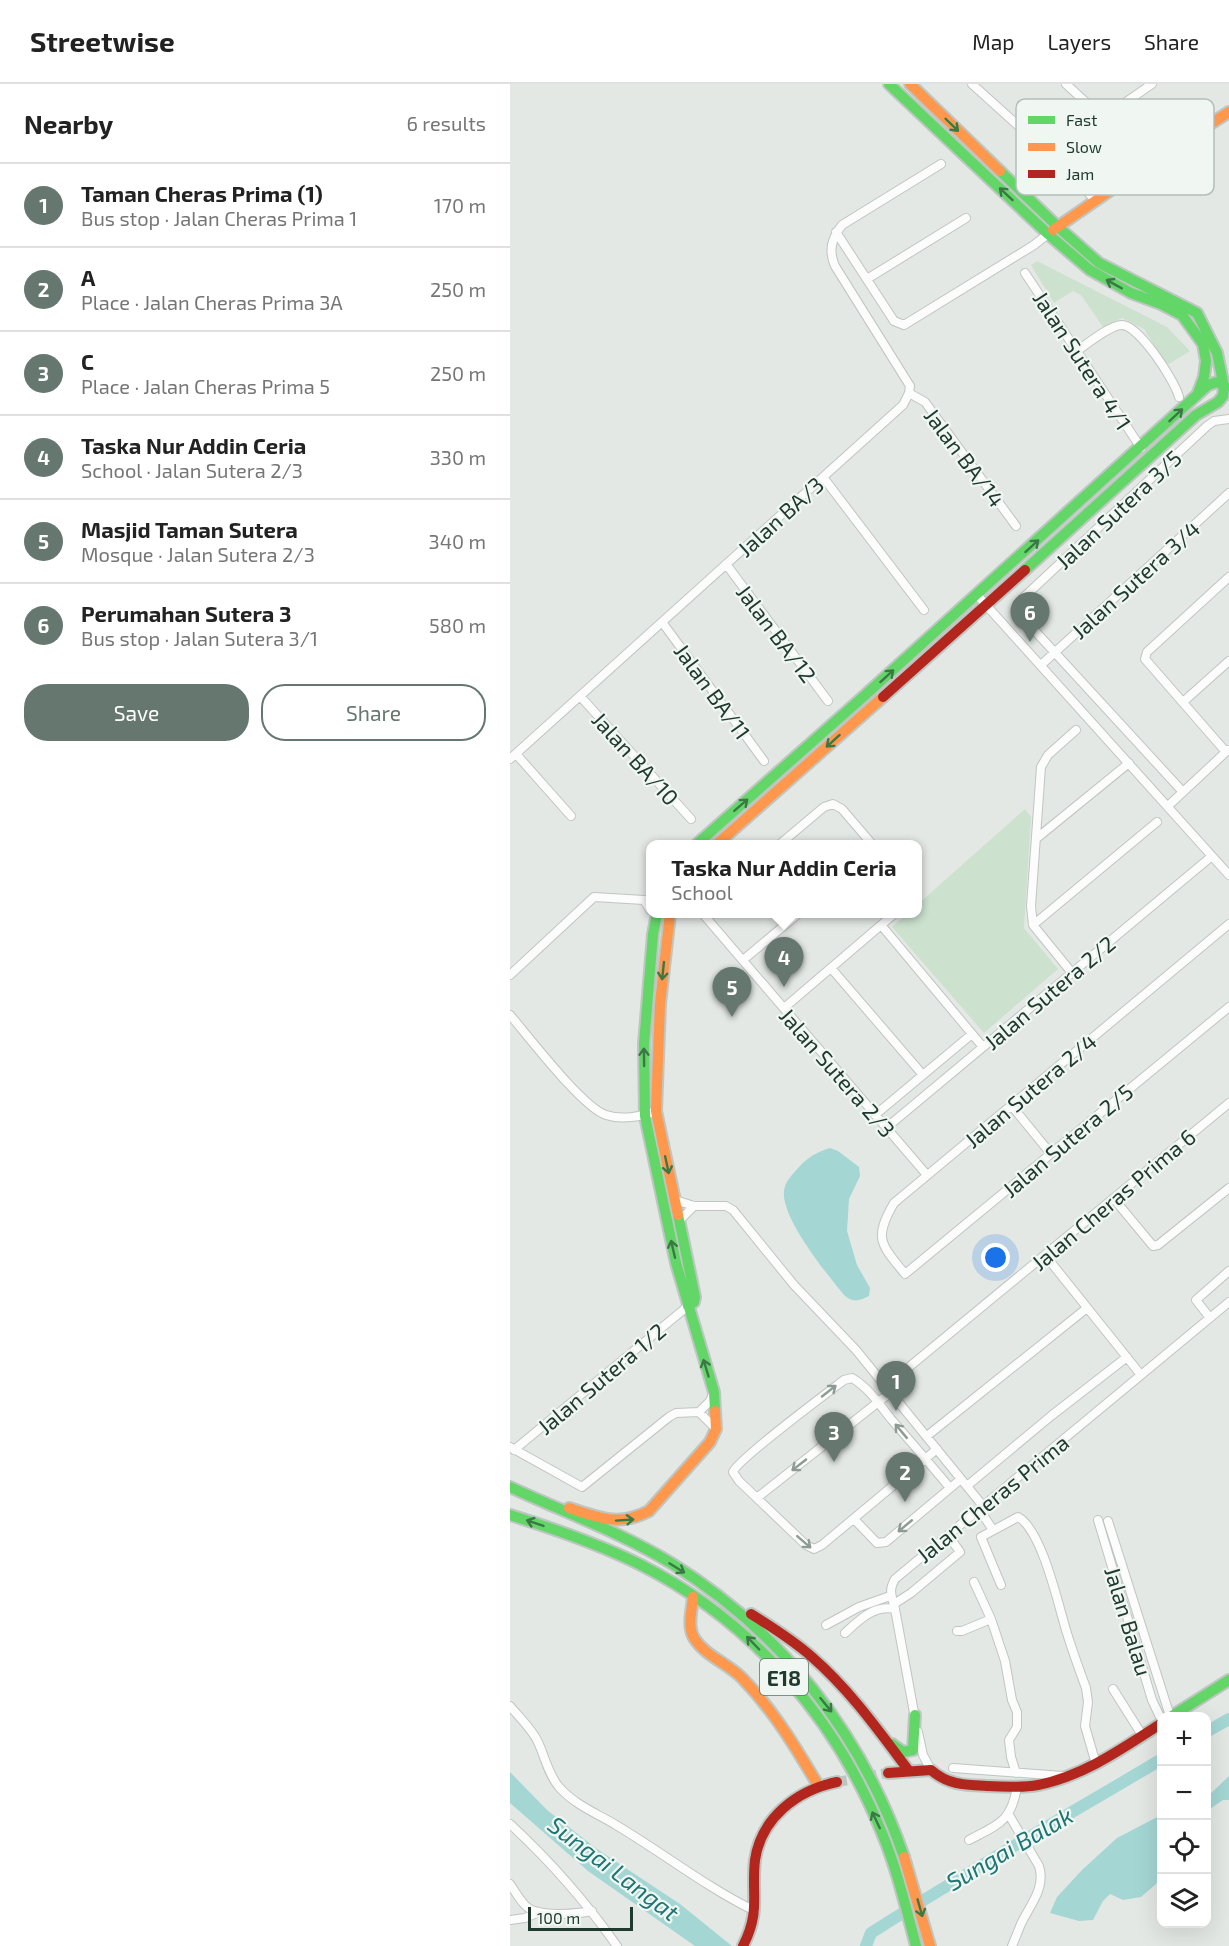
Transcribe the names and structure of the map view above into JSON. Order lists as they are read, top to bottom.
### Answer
{
  "streets": {
    "main road": ["E18"],
    "street": [
      "Jalan Sutera 4/1",
      "Jalan BA/14",
      "Jalan Sutera 3/5",
      "Jalan BA/3",
      "Jalan Sutera 3/4",
      "Jalan BA/12",
      "Jalan BA/11",
      "Jalan BA/10",
      "Jalan Sutera 2/2",
      "Jalan Sutera 2/3",
      "Jalan Sutera 2/4",
      "Jalan Sutera 2/5",
      "Jalan Cheras Prima 6",
      "Jalan Sutera 1/2",
      "Jalan Cheras Prima",
      "Jalan Balau"
    ]
  },
  "crossings": [
    ["Jalan BA/14", "Jalan BA/3"],
    ["Jalan Sutera 3/5", "Jalan Sutera 3/4"],
    ["Jalan BA/3", "Jalan BA/12"],
    ["Jalan BA/3", "Jalan BA/11"],
    ["Jalan BA/3", "Jalan BA/10"],
    ["Jalan Sutera 2/2", "Jalan Sutera 2/3"],
    ["Jalan Sutera 2/3", "Jalan Sutera 2/4"],
    ["Jalan Sutera 2/4", "Jalan Sutera 2/5"]
  ],
  "water": ["Sungai Balak", "Sungai Langat"],
  "legend": ["Fast", "Slow", "Jam"],
  "scale_bar": "100 m",
  "page": {
    "header": "Streetwise",
    "nav": ["Map", "Layers", "Share"],
    "heading": ["Nearby", "6 results"],
    "list": [
      {
        "mark": "1",
        "name": "Taman Cheras Prima (1)",
        "note": "Bus stop · Jalan Cheras Prima 1",
        "value": "170 m"
      },
      {
        "mark": "2",
        "name": "A",
        "note": "Place · Jalan Cheras Prima 3A",
        "value": "250 m"
      },
      {
        "mark": "3",
        "name": "C",
        "note": "Place · Jalan Cheras Prima 5",
        "value": "250 m"
      },
      {
        "mark": "4",
        "name": "Taska Nur Addin Ceria",
        "note": "School · Jalan Sutera 2/3",
        "value": "330 m"
      },
      {
        "mark": "5",
        "name": "Masjid Taman Sutera",
        "note": "Mosque · Jalan Sutera 2/3",
        "value": "340 m"
      },
      {
        "mark": "6",
        "name": "Perumahan Sutera 3",
        "note": "Bus stop · Jalan Sutera 3/1",
        "value": "580 m"
      }
    ],
    "pins": [
      "6",
      "4",
      "5",
      "1",
      "3",
      "2"
    ],
    "buttons": ["Save", "Share"],
    "popup": ["Taska Nur Addin Ceria", "School"],
    "map_buttons": ["+", "−"],
    "scale": "100 m"
  }
}
